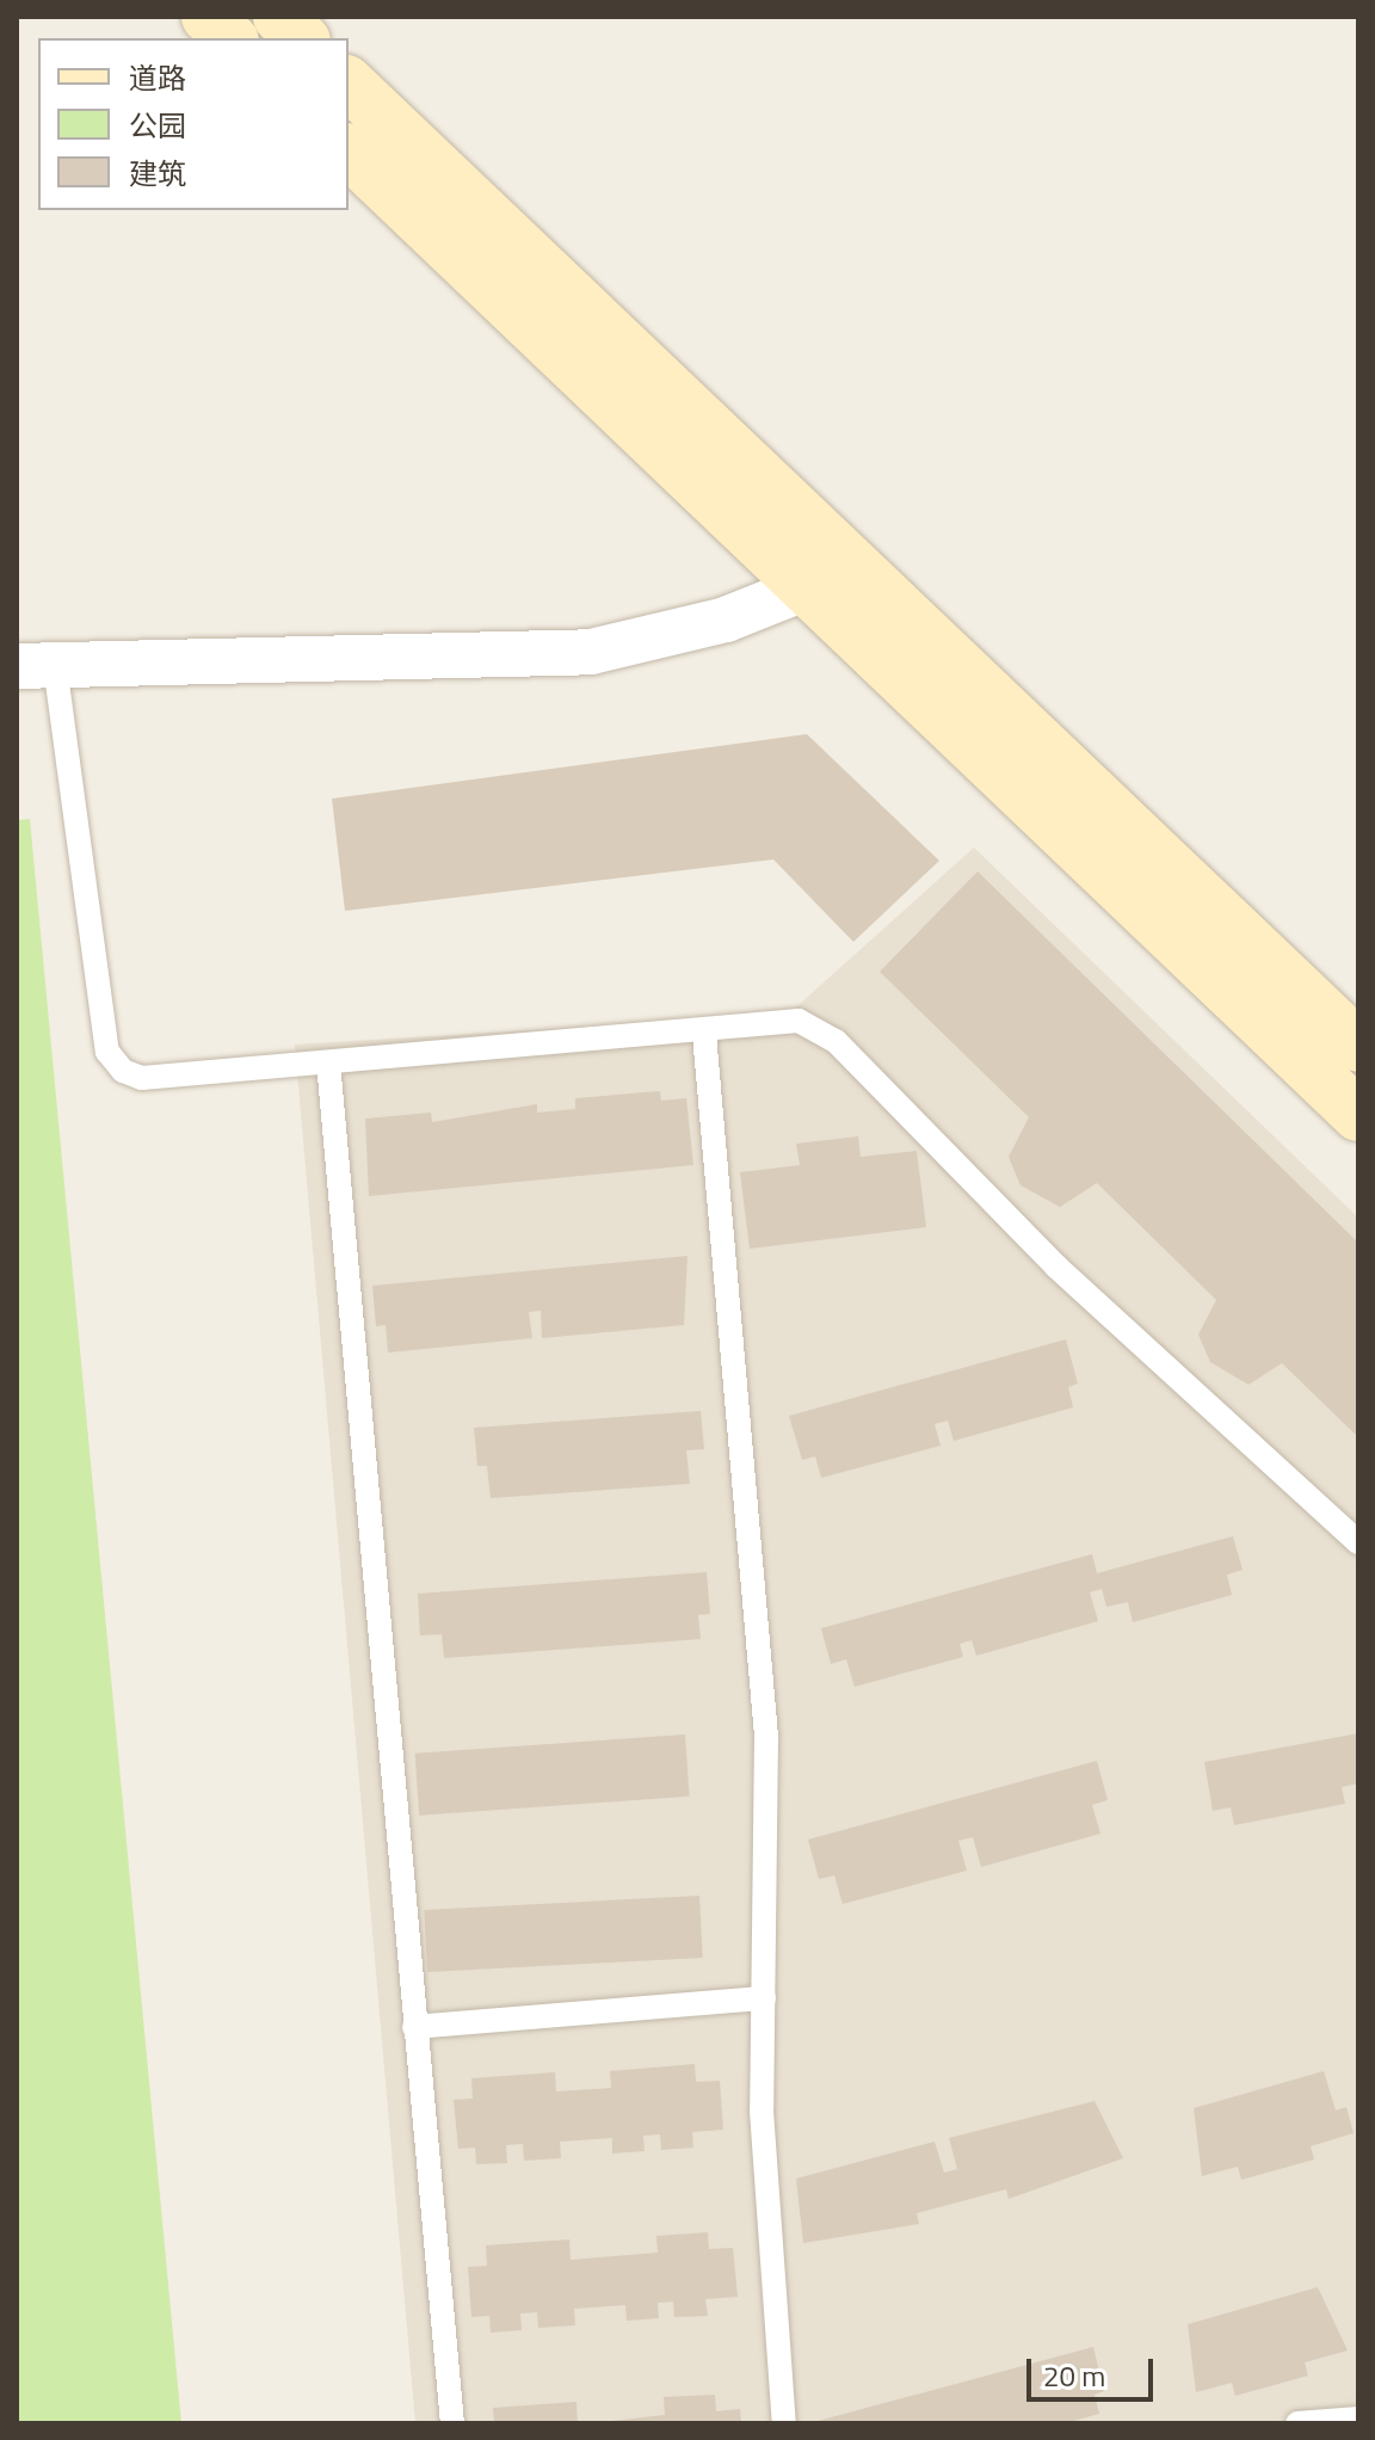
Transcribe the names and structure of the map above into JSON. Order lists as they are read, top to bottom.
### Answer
{
  "legend": ["道路", "公园", "建筑"],
  "scale_bar": "20 m"
}
